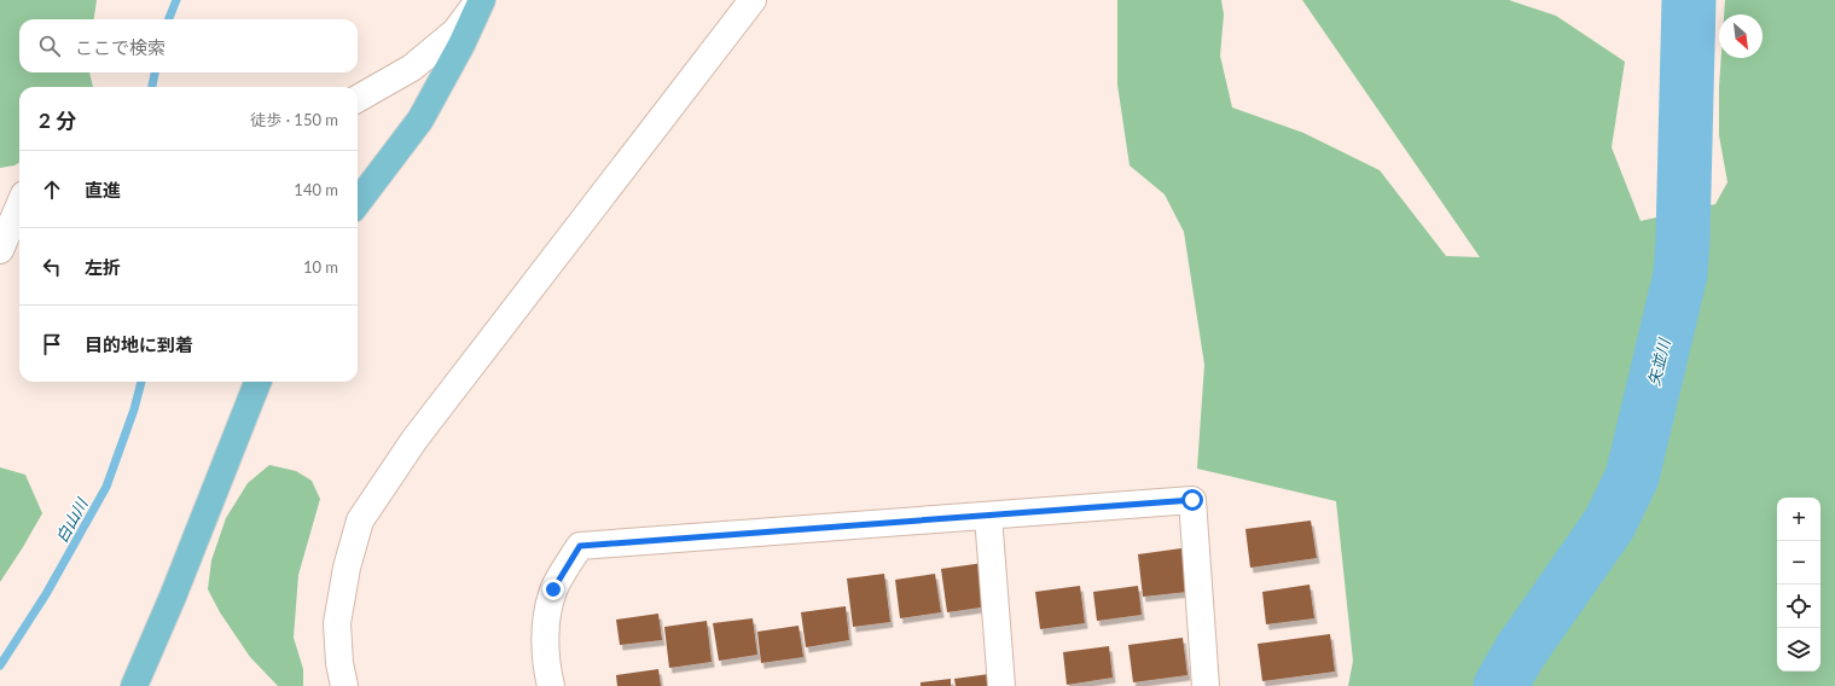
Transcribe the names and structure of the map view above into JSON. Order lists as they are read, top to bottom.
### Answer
{
  "water": ["矢並川", "白山川"],
  "north": "bottom right",
  "page": {
    "search": "ここで検索",
    "heading": ["2 分", "徒歩 · 150 m"],
    "list": [
      ["直進", "140 m"],
      ["左折", "10 m"],
      "目的地に到着"
    ],
    "map_buttons": ["+", "−"]
  }
}
